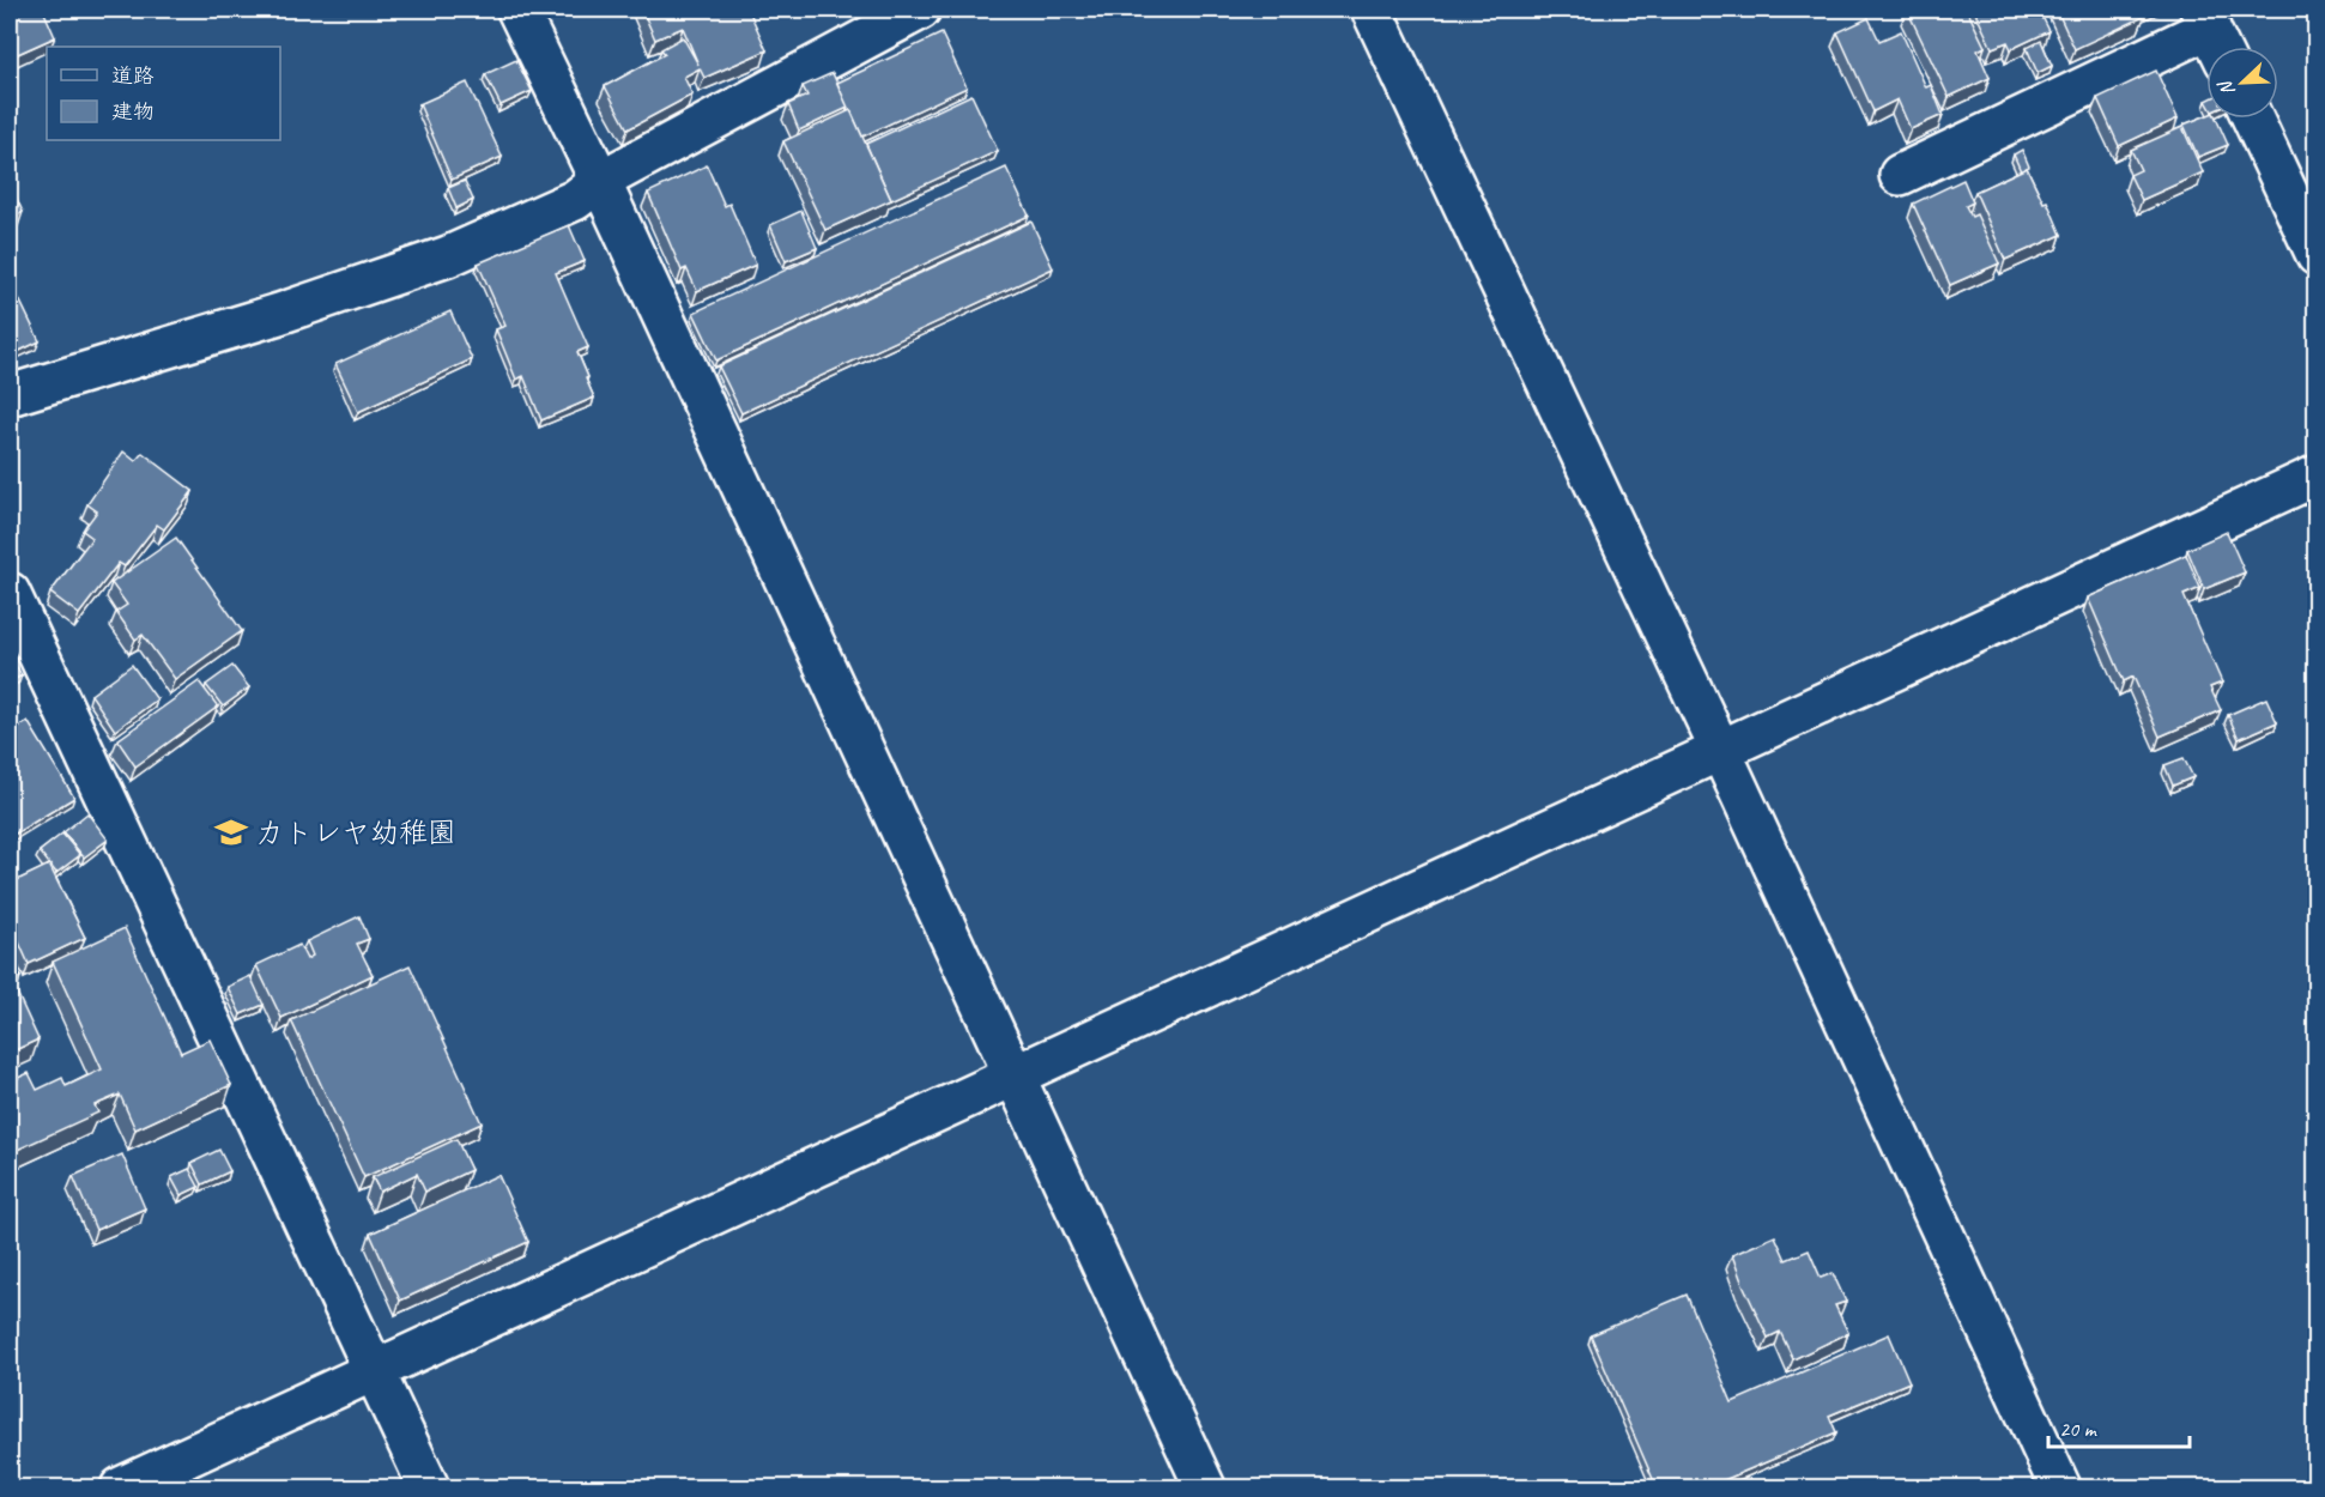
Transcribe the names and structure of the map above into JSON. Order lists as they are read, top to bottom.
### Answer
{
  "places": {
    "school or university": ["カトレヤ幼稚園"]
  },
  "legend": ["道路", "建物"],
  "scale_bar": "20 m",
  "north": "bottom left"
}
